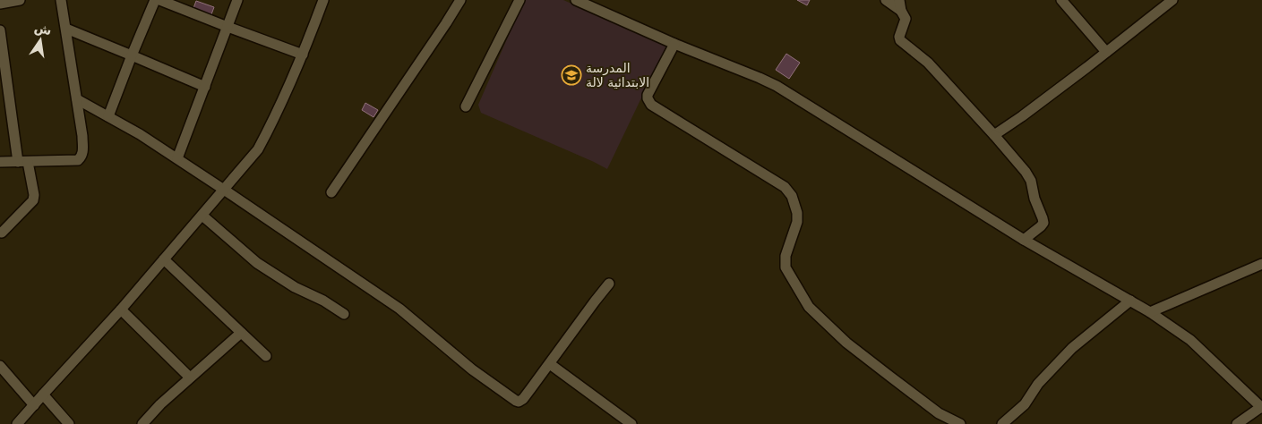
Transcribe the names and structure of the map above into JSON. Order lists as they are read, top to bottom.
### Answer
{
  "places": {
    "school or university": ["المدرسة الابتدائية لالة"]
  },
  "north": "top"
}
